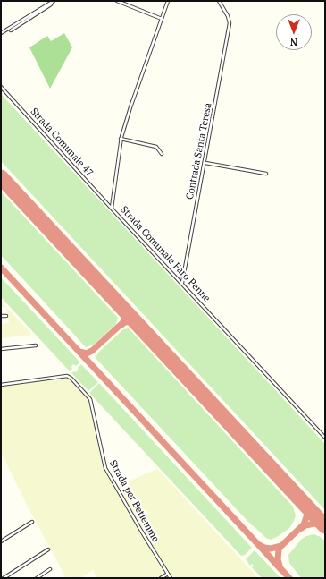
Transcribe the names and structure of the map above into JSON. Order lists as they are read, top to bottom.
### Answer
{
  "streets": {
    "street": [
      "Strada Comunale 47",
      "Contrada Santa Teresa",
      "Strada Comunale Faro Penne",
      "Strada per Betlemme"
    ]
  },
  "crossings": [
    ["Strada Comunale 47", "Strada Comunale Faro Penne"],
    ["Contrada Santa Teresa", "Strada Comunale Faro Penne"]
  ],
  "north": "bottom"
}
